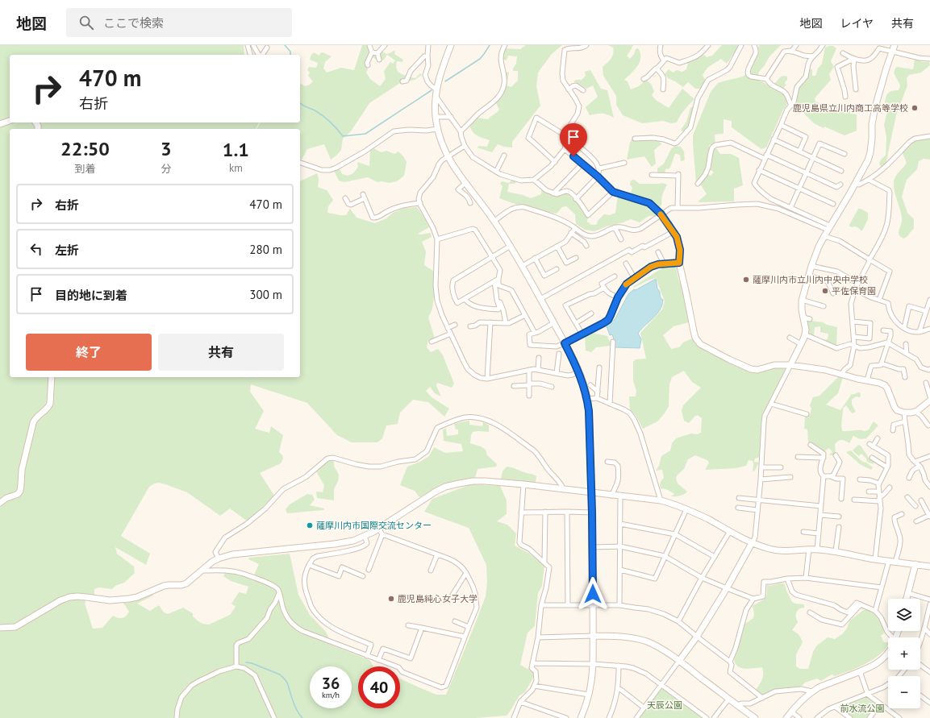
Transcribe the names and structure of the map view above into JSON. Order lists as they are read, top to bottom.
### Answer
{
  "parks": ["天辰公園", "前水流公園"],
  "places": [
    "鹿児島県立川内商工高等学校",
    "薩摩川内市立川内中央中学校",
    "平佐保育園",
    "薩摩川内市国際交流センター",
    "鹿児島純心女子大学"
  ],
  "page": {
    "header": "地図",
    "search": "ここで検索",
    "nav": ["地図", "レイヤ", "共有"],
    "turn": ["470 m", "右折"],
    "eta": [
      "22:50",
      "到着",
      "3",
      "分",
      "1.1",
      "km"
    ],
    "list": [
      {
        "name": "右折",
        "value": "470 m"
      },
      {
        "name": "左折",
        "value": "280 m"
      },
      {
        "name": "目的地に到着",
        "value": "300 m"
      }
    ],
    "buttons": ["終了", "共有"],
    "map_buttons": ["+", "−"],
    "speed": "36 km/h",
    "limit": "40"
  }
}
